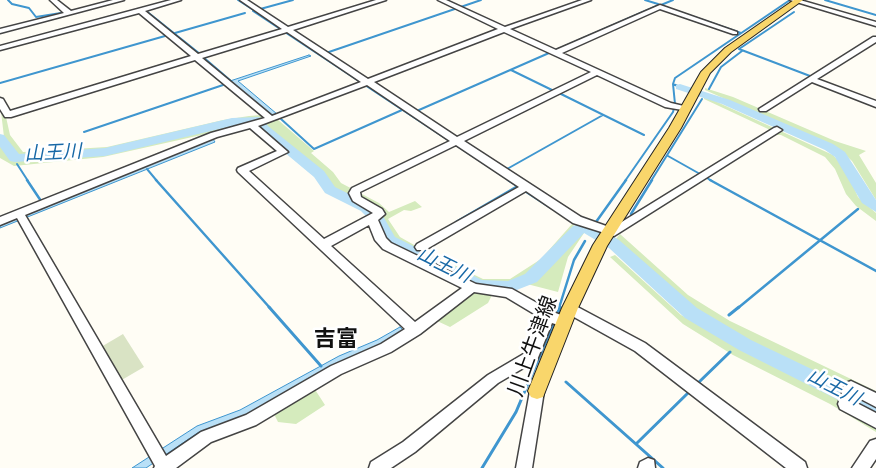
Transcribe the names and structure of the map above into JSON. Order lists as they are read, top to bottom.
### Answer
{
  "streets": {
    "main road": ["川上牛津線"]
  },
  "districts": ["吉富"],
  "water": ["山王川"]
}
